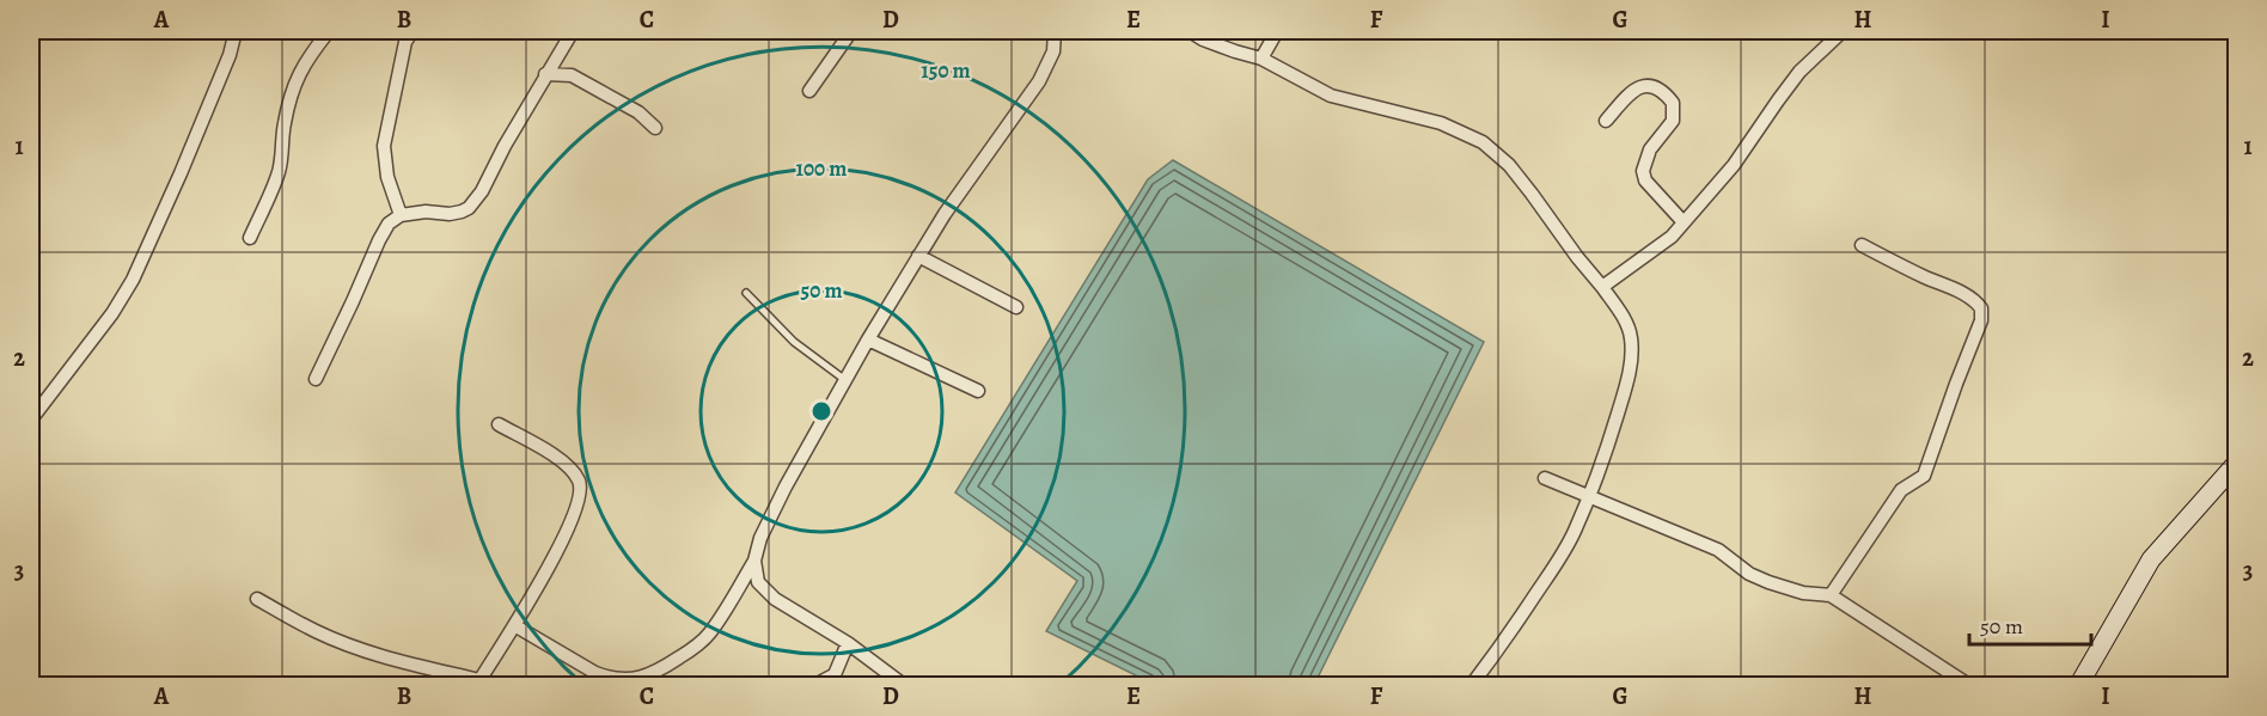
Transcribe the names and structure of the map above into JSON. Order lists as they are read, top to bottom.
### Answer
{
  "scale_bar": "50 m",
  "grid": {
    "columns": [
      "A",
      "B",
      "C",
      "D",
      "E",
      "F",
      "G",
      "H",
      "I"
    ],
    "rows": ["1", "2", "3"]
  },
  "rings": ["150 m", "100 m", "50 m"]
}
